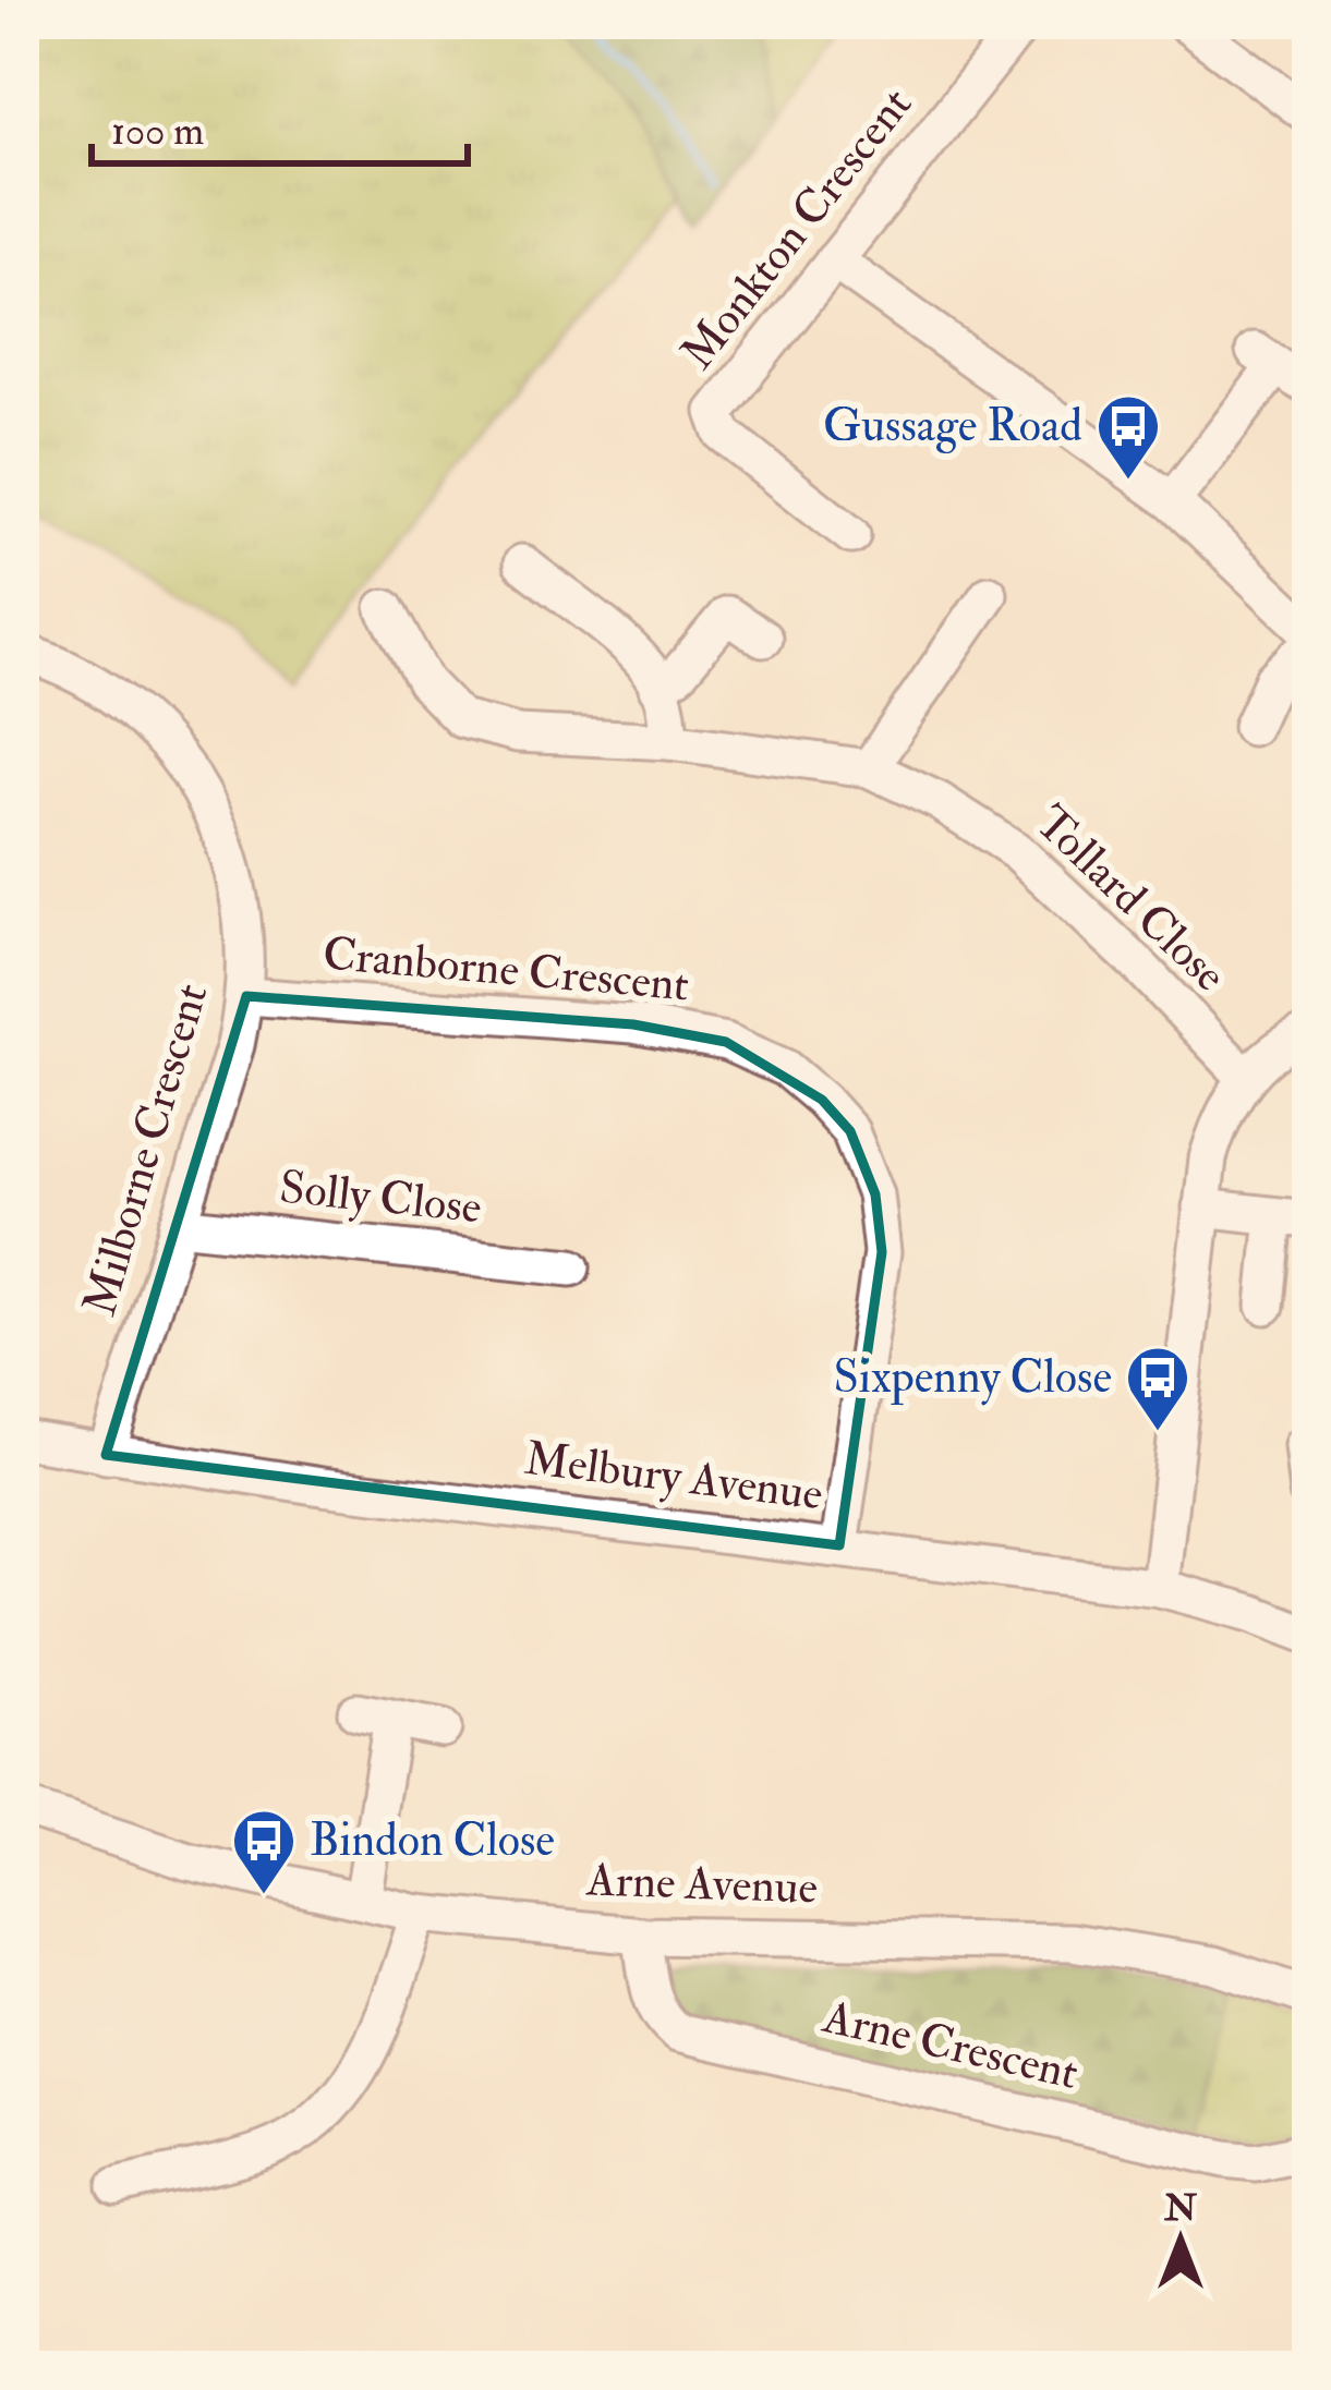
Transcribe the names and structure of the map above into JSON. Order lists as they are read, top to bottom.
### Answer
{
  "streets": {
    "street": [
      "Monkton Crescent",
      "Tollard Close",
      "Cranborne Crescent",
      "Milborne Crescent",
      "Solly Close",
      "Melbury Avenue",
      "Arne Avenue",
      "Arne Crescent"
    ]
  },
  "crossings": [
    ["Cranborne Crescent", "Milborne Crescent"],
    ["Cranborne Crescent", "Melbury Avenue"],
    ["Milborne Crescent", "Solly Close"],
    ["Milborne Crescent", "Melbury Avenue"],
    ["Arne Avenue", "Arne Crescent"]
  ],
  "places": {
    "bus stop": ["Gussage Road", "Sixpenny Close", "Bindon Close"]
  },
  "scale_bar": "100 m",
  "north": "top"
}
